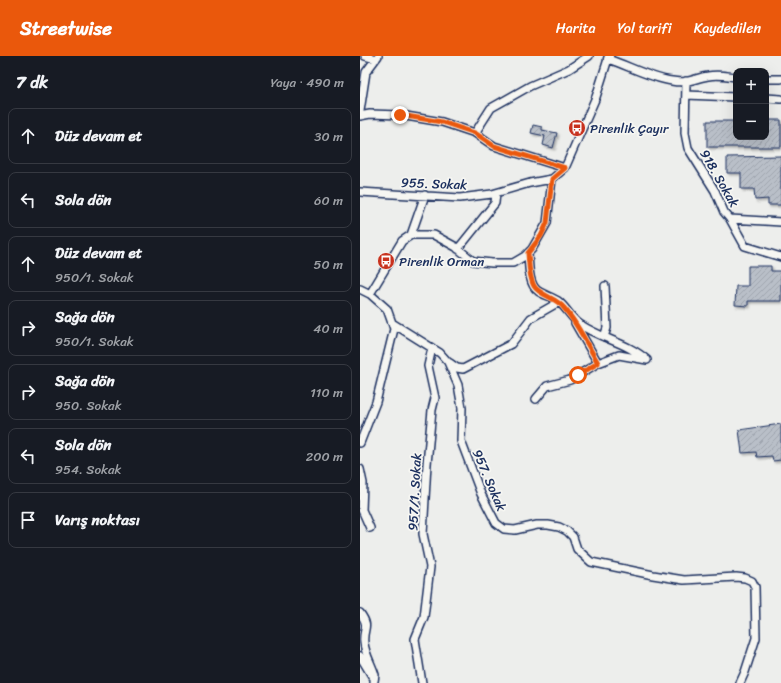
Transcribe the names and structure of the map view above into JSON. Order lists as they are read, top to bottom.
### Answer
{
  "streets": {
    "street": [
      "918. Sokak",
      "955. Sokak",
      "957. Sokak",
      "957/1. Sokak"
    ]
  },
  "crossings": [
    ["957. Sokak", "957/1. Sokak"]
  ],
  "places": {
    "bus stop": ["Pirenlik Çayır", "Pirenlik Orman"]
  },
  "page": {
    "header": "Streetwise",
    "nav": ["Harita", "Yol tarifi", "Kaydedilen"],
    "heading": ["7 dk", "Yaya · 490 m"],
    "map_buttons": ["+", "−"],
    "list": [
      ["Düz devam et", "30 m"],
      ["Sola dön", "60 m"],
      ["Düz devam et", "950/1. Sokak", "50 m"],
      ["Sağa dön", "950/1. Sokak", "40 m"],
      ["Sağa dön", "950. Sokak", "110 m"],
      ["Sola dön", "954. Sokak", "200 m"],
      "Varış noktası"
    ]
  }
}
